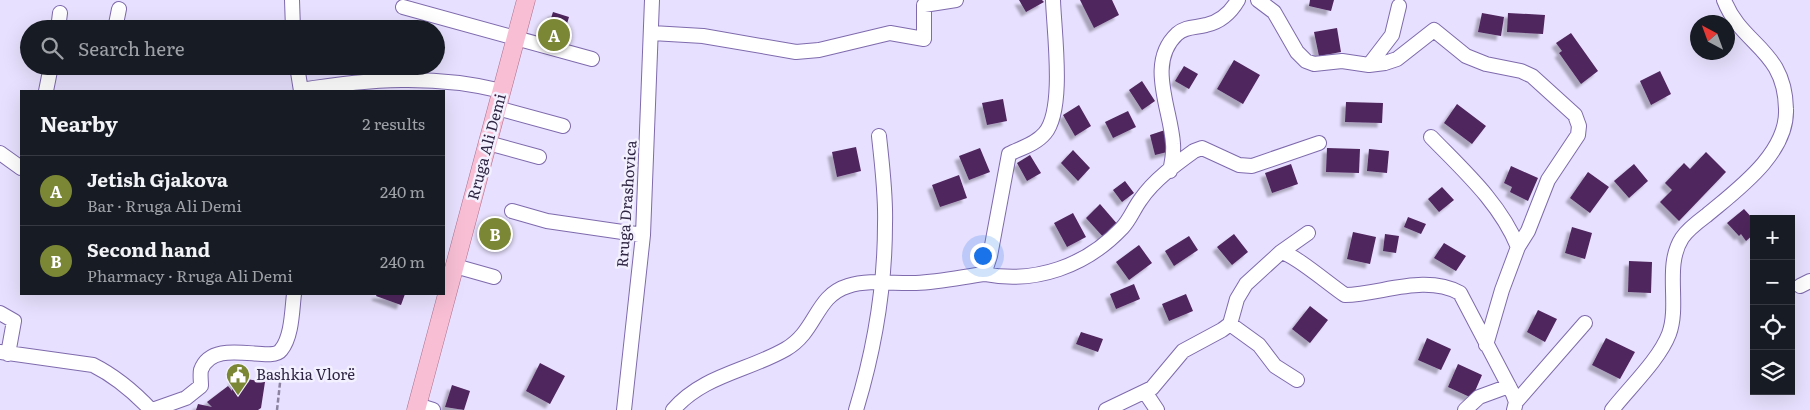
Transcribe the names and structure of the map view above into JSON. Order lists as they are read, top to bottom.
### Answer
{
  "streets": {
    "main road": ["Rruga Ali Demi"],
    "street": ["Rruga Drashovica"]
  },
  "places": {
    "public building": ["Bashkia Vlorë"]
  },
  "north": "top left",
  "page": {
    "pins": ["A", "B"],
    "search": "Search here",
    "heading": ["Nearby", "2 results"],
    "list": [
      {
        "mark": "A",
        "name": "Jetish Gjakova",
        "note": "Bar · Rruga Ali Demi",
        "value": "240 m"
      },
      {
        "mark": "B",
        "name": "Second hand",
        "note": "Pharmacy · Rruga Ali Demi",
        "value": "240 m"
      }
    ],
    "map_buttons": ["+", "−"]
  }
}
